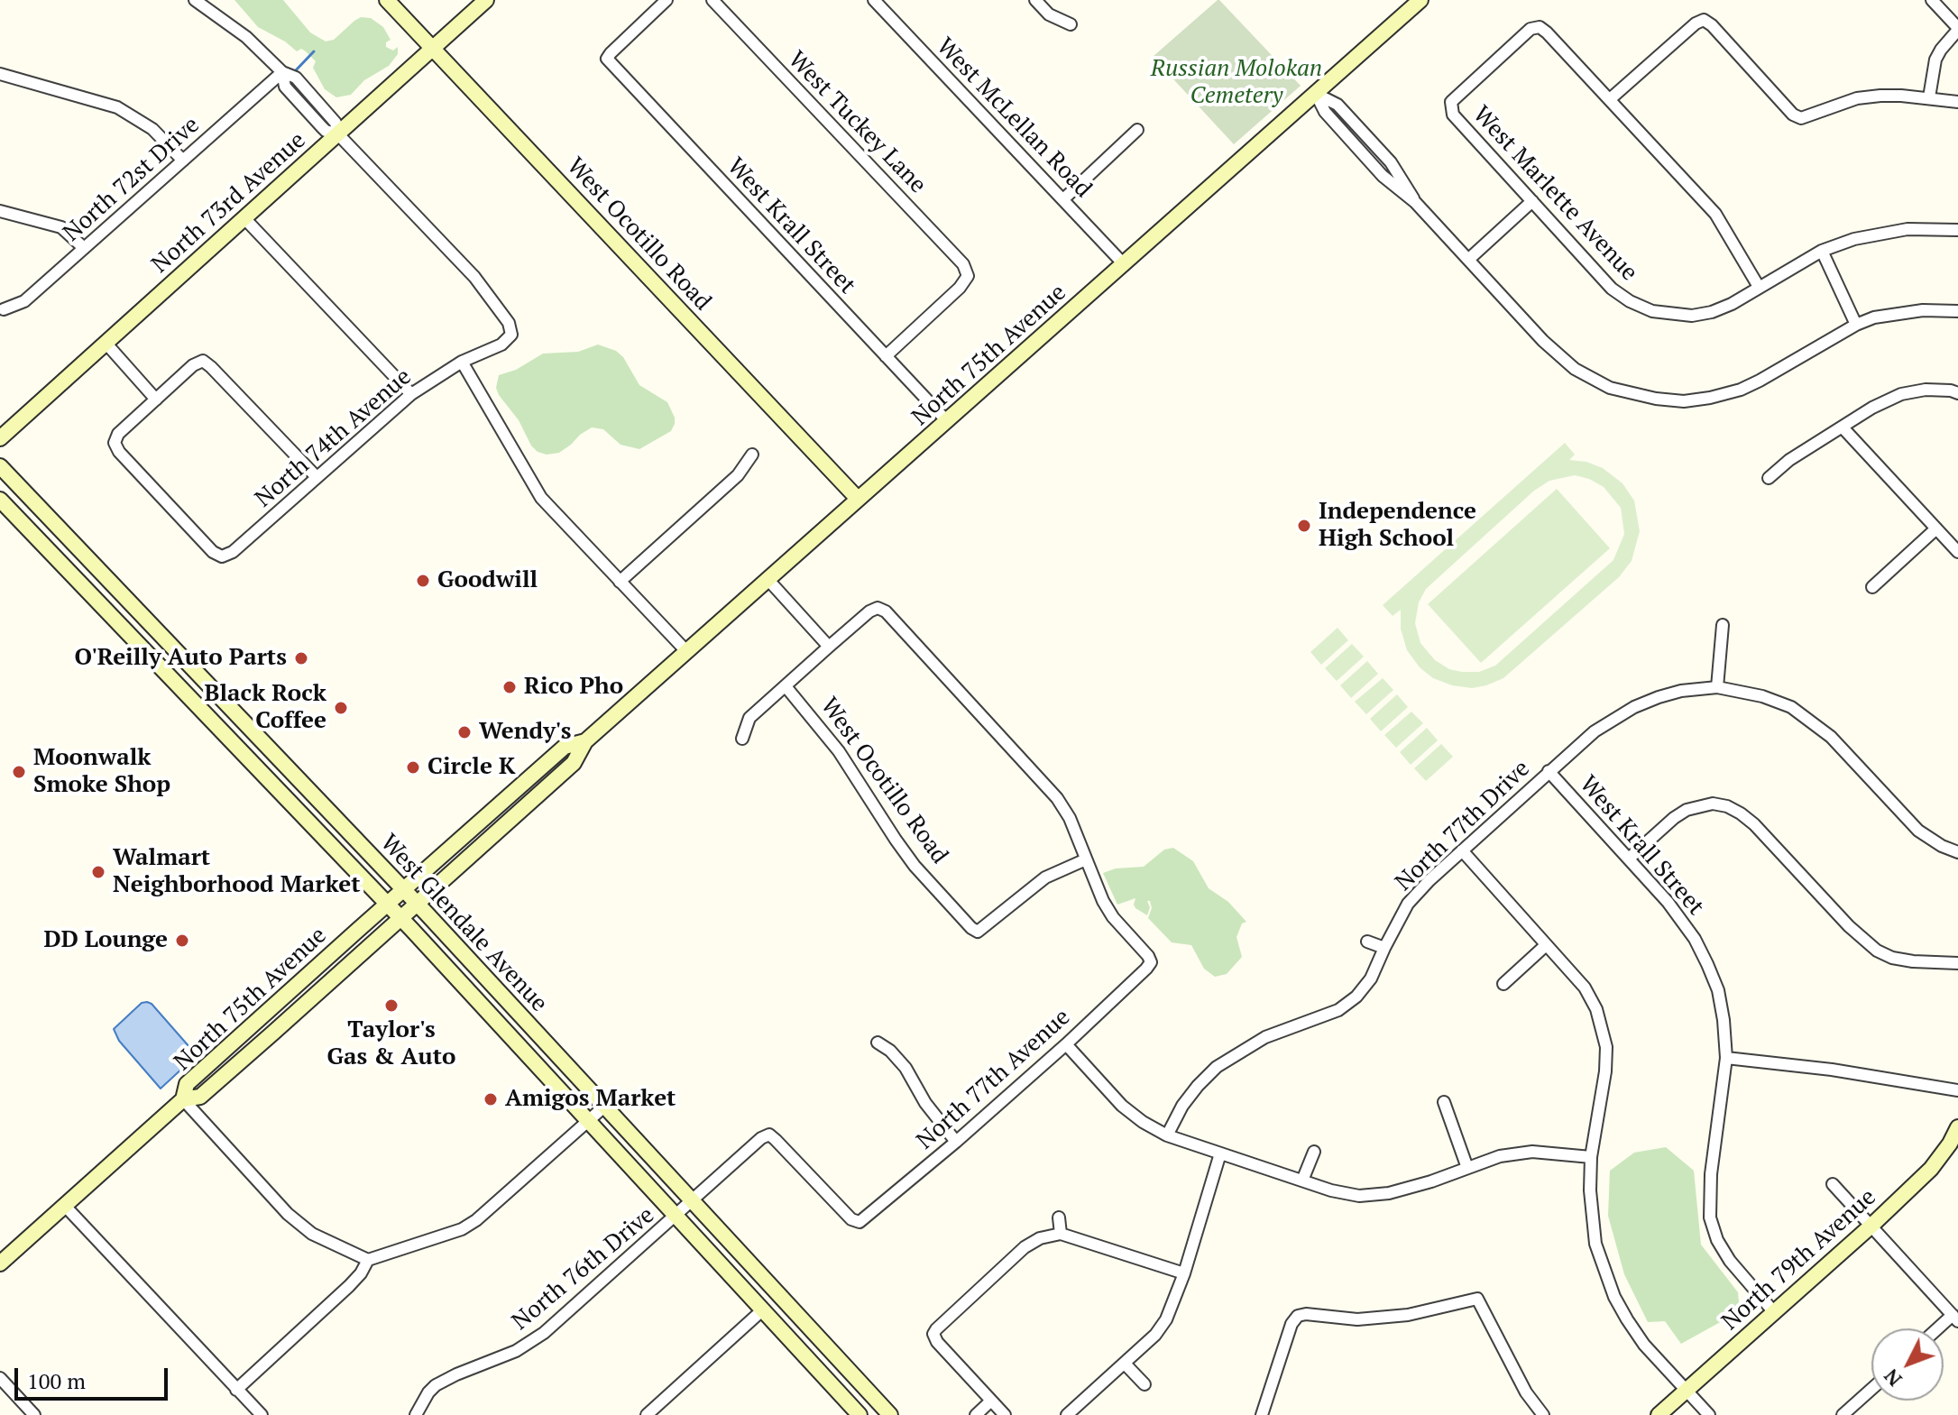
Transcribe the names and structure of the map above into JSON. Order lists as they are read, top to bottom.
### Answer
{
  "streets": {
    "main road": [
      "North 73rd Avenue",
      "West Ocotillo Road",
      "North 75th Avenue",
      "West Glendale Avenue",
      "North 79th Avenue"
    ],
    "street": [
      "West McLellan Road",
      "West Tuckey Lane",
      "North 72st Drive",
      "West Marlette Avenue",
      "West Krall Street",
      "North 74th Avenue",
      "North 77th Drive",
      "North 77th Avenue",
      "North 76th Drive"
    ]
  },
  "crossings": [
    ["West McLellan Road", "North 75th Avenue"],
    ["West Tuckey Lane", "West Krall Street"],
    ["North 73rd Avenue", "West Ocotillo Road"],
    ["North 73rd Avenue", "North 74th Avenue"],
    ["West Krall Street", "North 75th Avenue"],
    ["West Krall Street", "North 77th Drive"],
    ["West Krall Street", "North 79th Avenue"],
    ["West Ocotillo Road", "North 75th Avenue"],
    ["West Ocotillo Road", "North 77th Avenue"],
    ["North 75th Avenue", "West Glendale Avenue"],
    ["West Glendale Avenue", "North 76th Drive"],
    ["North 77th Avenue", "North 76th Drive"]
  ],
  "parks": ["Russian Molokan Cemetery"],
  "places": [
    "Independence High School",
    "Goodwill",
    "O'Reilly Auto Parts",
    "Rico Pho",
    "Black Rock Coffee",
    "Wendy's",
    "Circle K",
    "Moonwalk Smoke Shop",
    "Walmart Neighborhood Market",
    "DD Lounge",
    "Taylor's Gas & Auto",
    "Amigos Market"
  ],
  "scale_bar": "100 m",
  "north": "bottom left"
}
